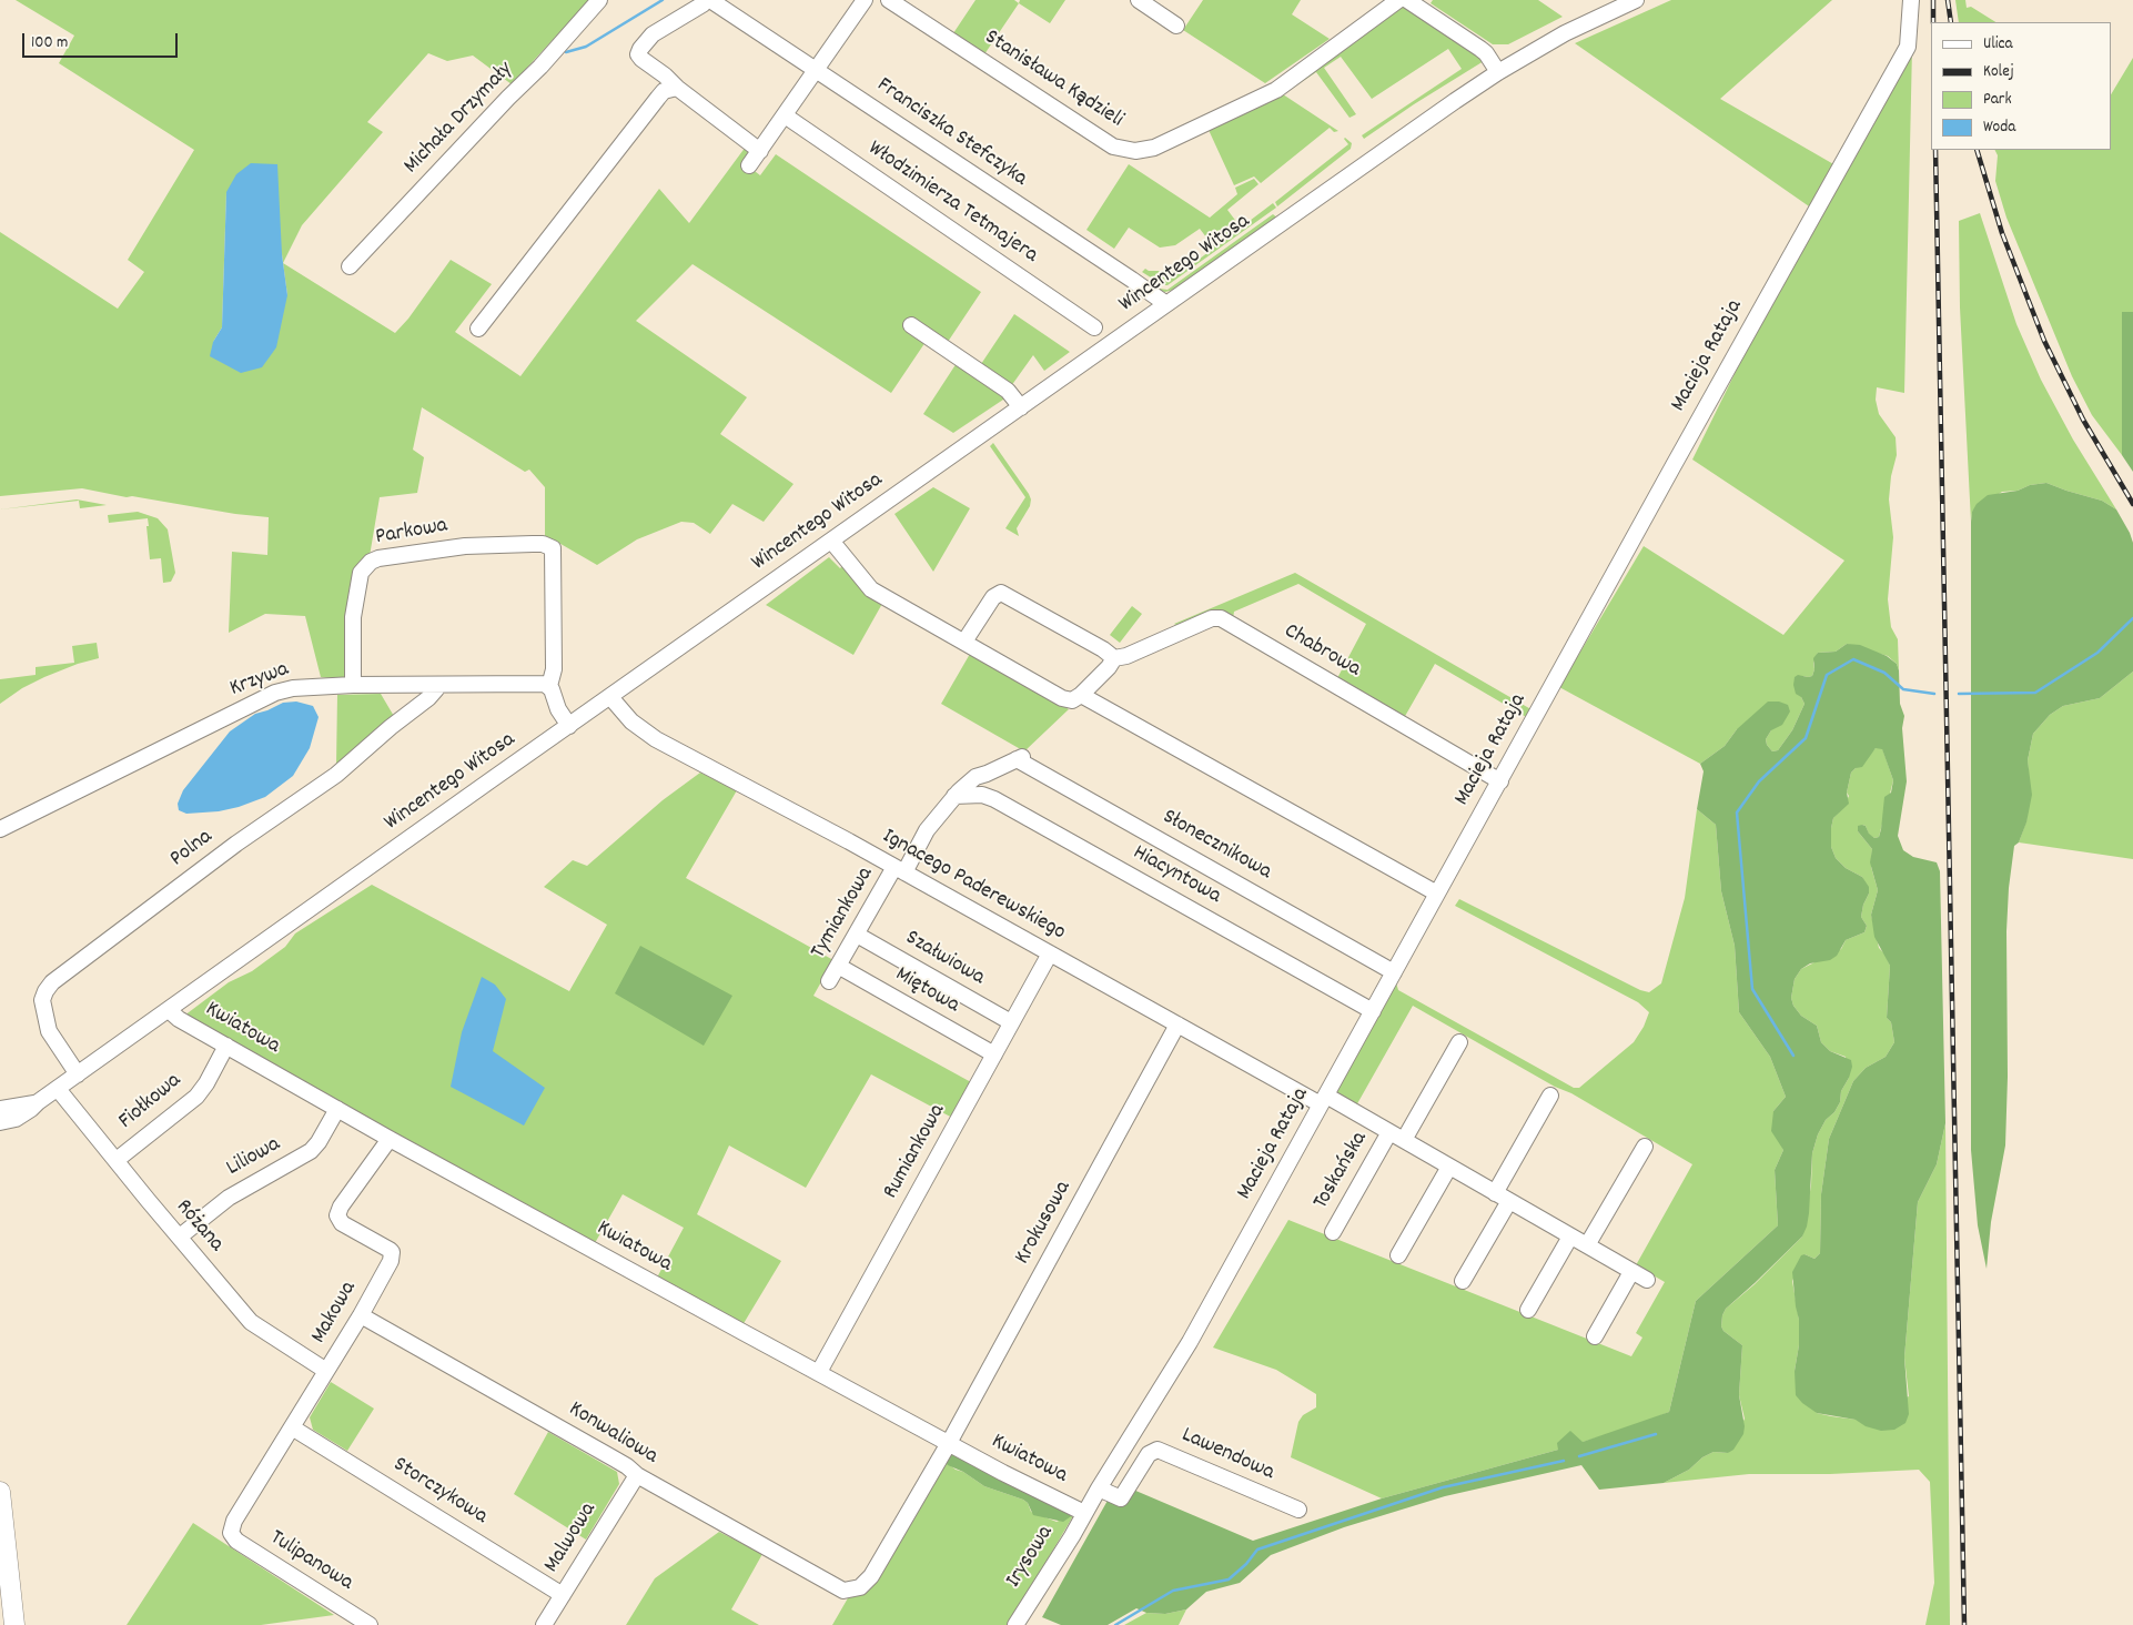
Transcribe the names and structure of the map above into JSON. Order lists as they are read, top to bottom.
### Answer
{
  "streets": {
    "street": [
      "Stanisława Kądzieli",
      "Michała Drzymały",
      "Franciszka Stefczyka",
      "Włodzimierza Tetmajera",
      "Wincentego Witosa",
      "Macieja Rataja",
      "Parkowa",
      "Chabrowa",
      "Krzywa",
      "Słonecznikowa",
      "Polna",
      "Hiacyntowa",
      "Ignacego Paderewskiego",
      "Tymiankowa",
      "Szałwiowa",
      "Miętowa",
      "Kwiatowa",
      "Fiołkowa",
      "Rumiankowa",
      "Liliowa",
      "Toskańska",
      "Krokusowa",
      "Różana",
      "Makowa",
      "Konwaliowa",
      "Lawendowa",
      "Storczykowa",
      "Malwowa",
      "Irysowa",
      "Tulipanowa"
    ]
  },
  "crossings": [
    ["Franciszka Stefczyka", "Wincentego Witosa"],
    ["Wincentego Witosa", "Polna"],
    ["Wincentego Witosa", "Ignacego Paderewskiego"],
    ["Wincentego Witosa", "Kwiatowa"],
    ["Wincentego Witosa", "Różana"],
    ["Macieja Rataja", "Chabrowa"],
    ["Macieja Rataja", "Słonecznikowa"],
    ["Macieja Rataja", "Hiacyntowa"],
    ["Macieja Rataja", "Ignacego Paderewskiego"],
    ["Macieja Rataja", "Kwiatowa"],
    ["Macieja Rataja", "Toskańska"],
    ["Macieja Rataja", "Lawendowa"],
    ["Macieja Rataja", "Irysowa"],
    ["Parkowa", "Krzywa"],
    ["Krzywa", "Polna"],
    ["Słonecznikowa", "Tymiankowa"],
    ["Hiacyntowa", "Tymiankowa"],
    ["Ignacego Paderewskiego", "Tymiankowa"],
    ["Ignacego Paderewskiego", "Rumiankowa"],
    ["Ignacego Paderewskiego", "Toskańska"],
    ["Ignacego Paderewskiego", "Krokusowa"],
    ["Tymiankowa", "Szałwiowa"],
    ["Tymiankowa", "Miętowa"],
    ["Szałwiowa", "Rumiankowa"],
    ["Miętowa", "Rumiankowa"],
    ["Kwiatowa", "Fiołkowa"],
    ["Kwiatowa", "Rumiankowa"],
    ["Kwiatowa", "Liliowa"],
    ["Kwiatowa", "Krokusowa"],
    ["Kwiatowa", "Makowa"],
    ["Kwiatowa", "Irysowa"],
    ["Fiołkowa", "Różana"],
    ["Liliowa", "Różana"],
    ["Krokusowa", "Konwaliowa"],
    ["Różana", "Makowa"],
    ["Makowa", "Konwaliowa"],
    ["Makowa", "Storczykowa"],
    ["Makowa", "Tulipanowa"],
    ["Konwaliowa", "Malwowa"],
    ["Storczykowa", "Malwowa"]
  ],
  "legend": [
    "Ulica",
    "Kolej",
    "Park",
    "Woda"
  ],
  "scale_bar": "100 m"
}
